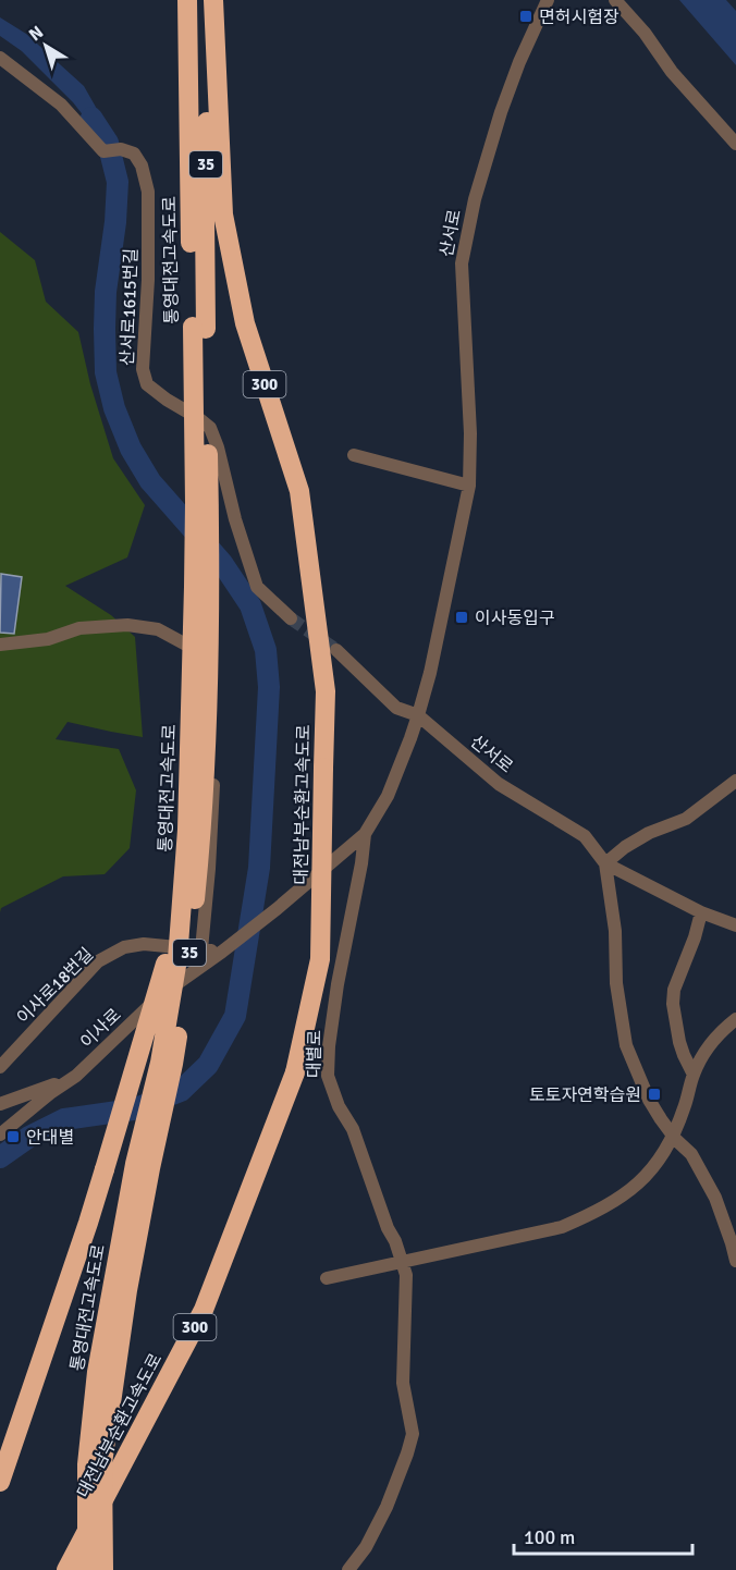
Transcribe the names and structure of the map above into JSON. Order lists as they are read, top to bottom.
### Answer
{
  "streets": {
    "highway": [
      "35",
      "통영대전고속도로",
      "300",
      "대전남부순환고속도로"
    ],
    "street": [
      "산서로",
      "산서로1615번길",
      "이사로18번길",
      "이사로",
      "대별로"
    ]
  },
  "crossings": [
    ["통영대전고속도로", "대전남부순환고속도로"],
    ["이사로18번길", "이사로"],
    ["이사로", "대별로"]
  ],
  "places": {
    "transit": [
      "면허시험장",
      "이사동입구",
      "토토자연학습원",
      "안대별"
    ]
  },
  "scale_bar": "100 m",
  "north": "top left"
}
